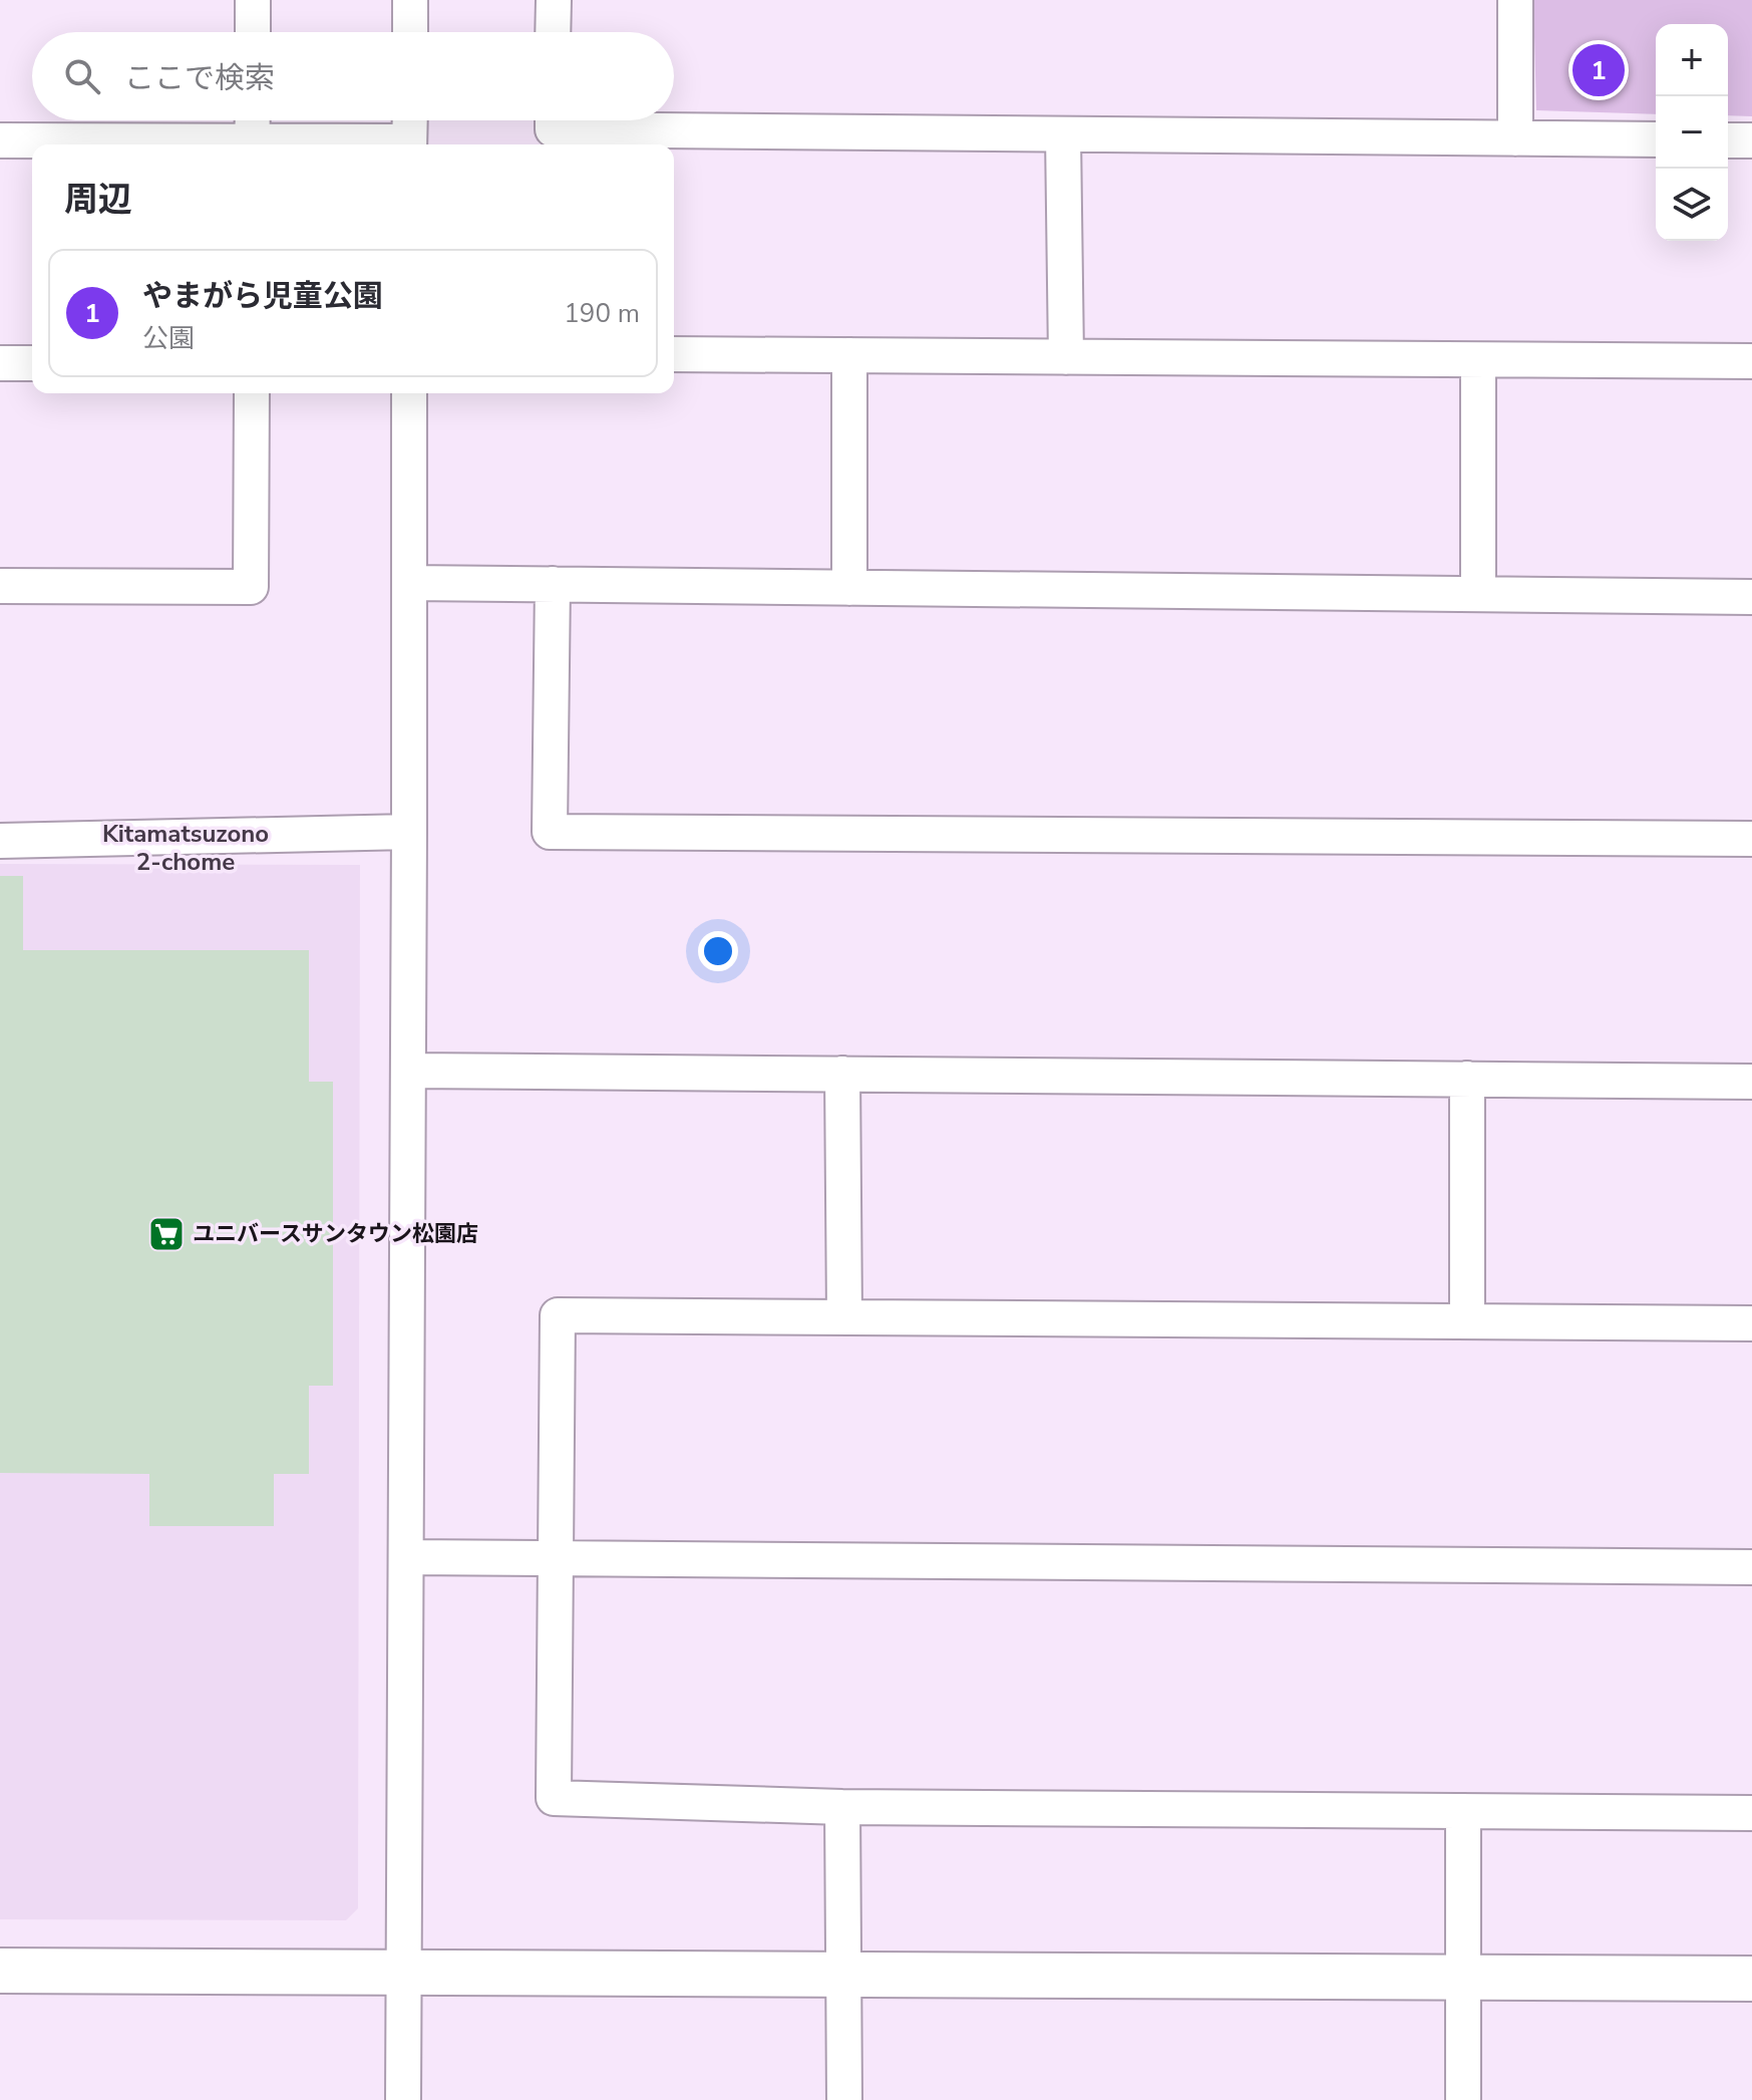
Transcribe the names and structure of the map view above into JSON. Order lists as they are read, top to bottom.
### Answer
{
  "districts": ["Kitamatsuzono 2-chome"],
  "places": {
    "supermarket": ["ユニバースサンタウン松園店"]
  },
  "page": {
    "map_buttons": ["+", "−"],
    "search": "ここで検索",
    "pins": "1",
    "heading": "周辺",
    "list": [
      {
        "mark": "1",
        "name": "やまがら児童公園",
        "note": "公園",
        "value": "190 m"
      }
    ]
  }
}
